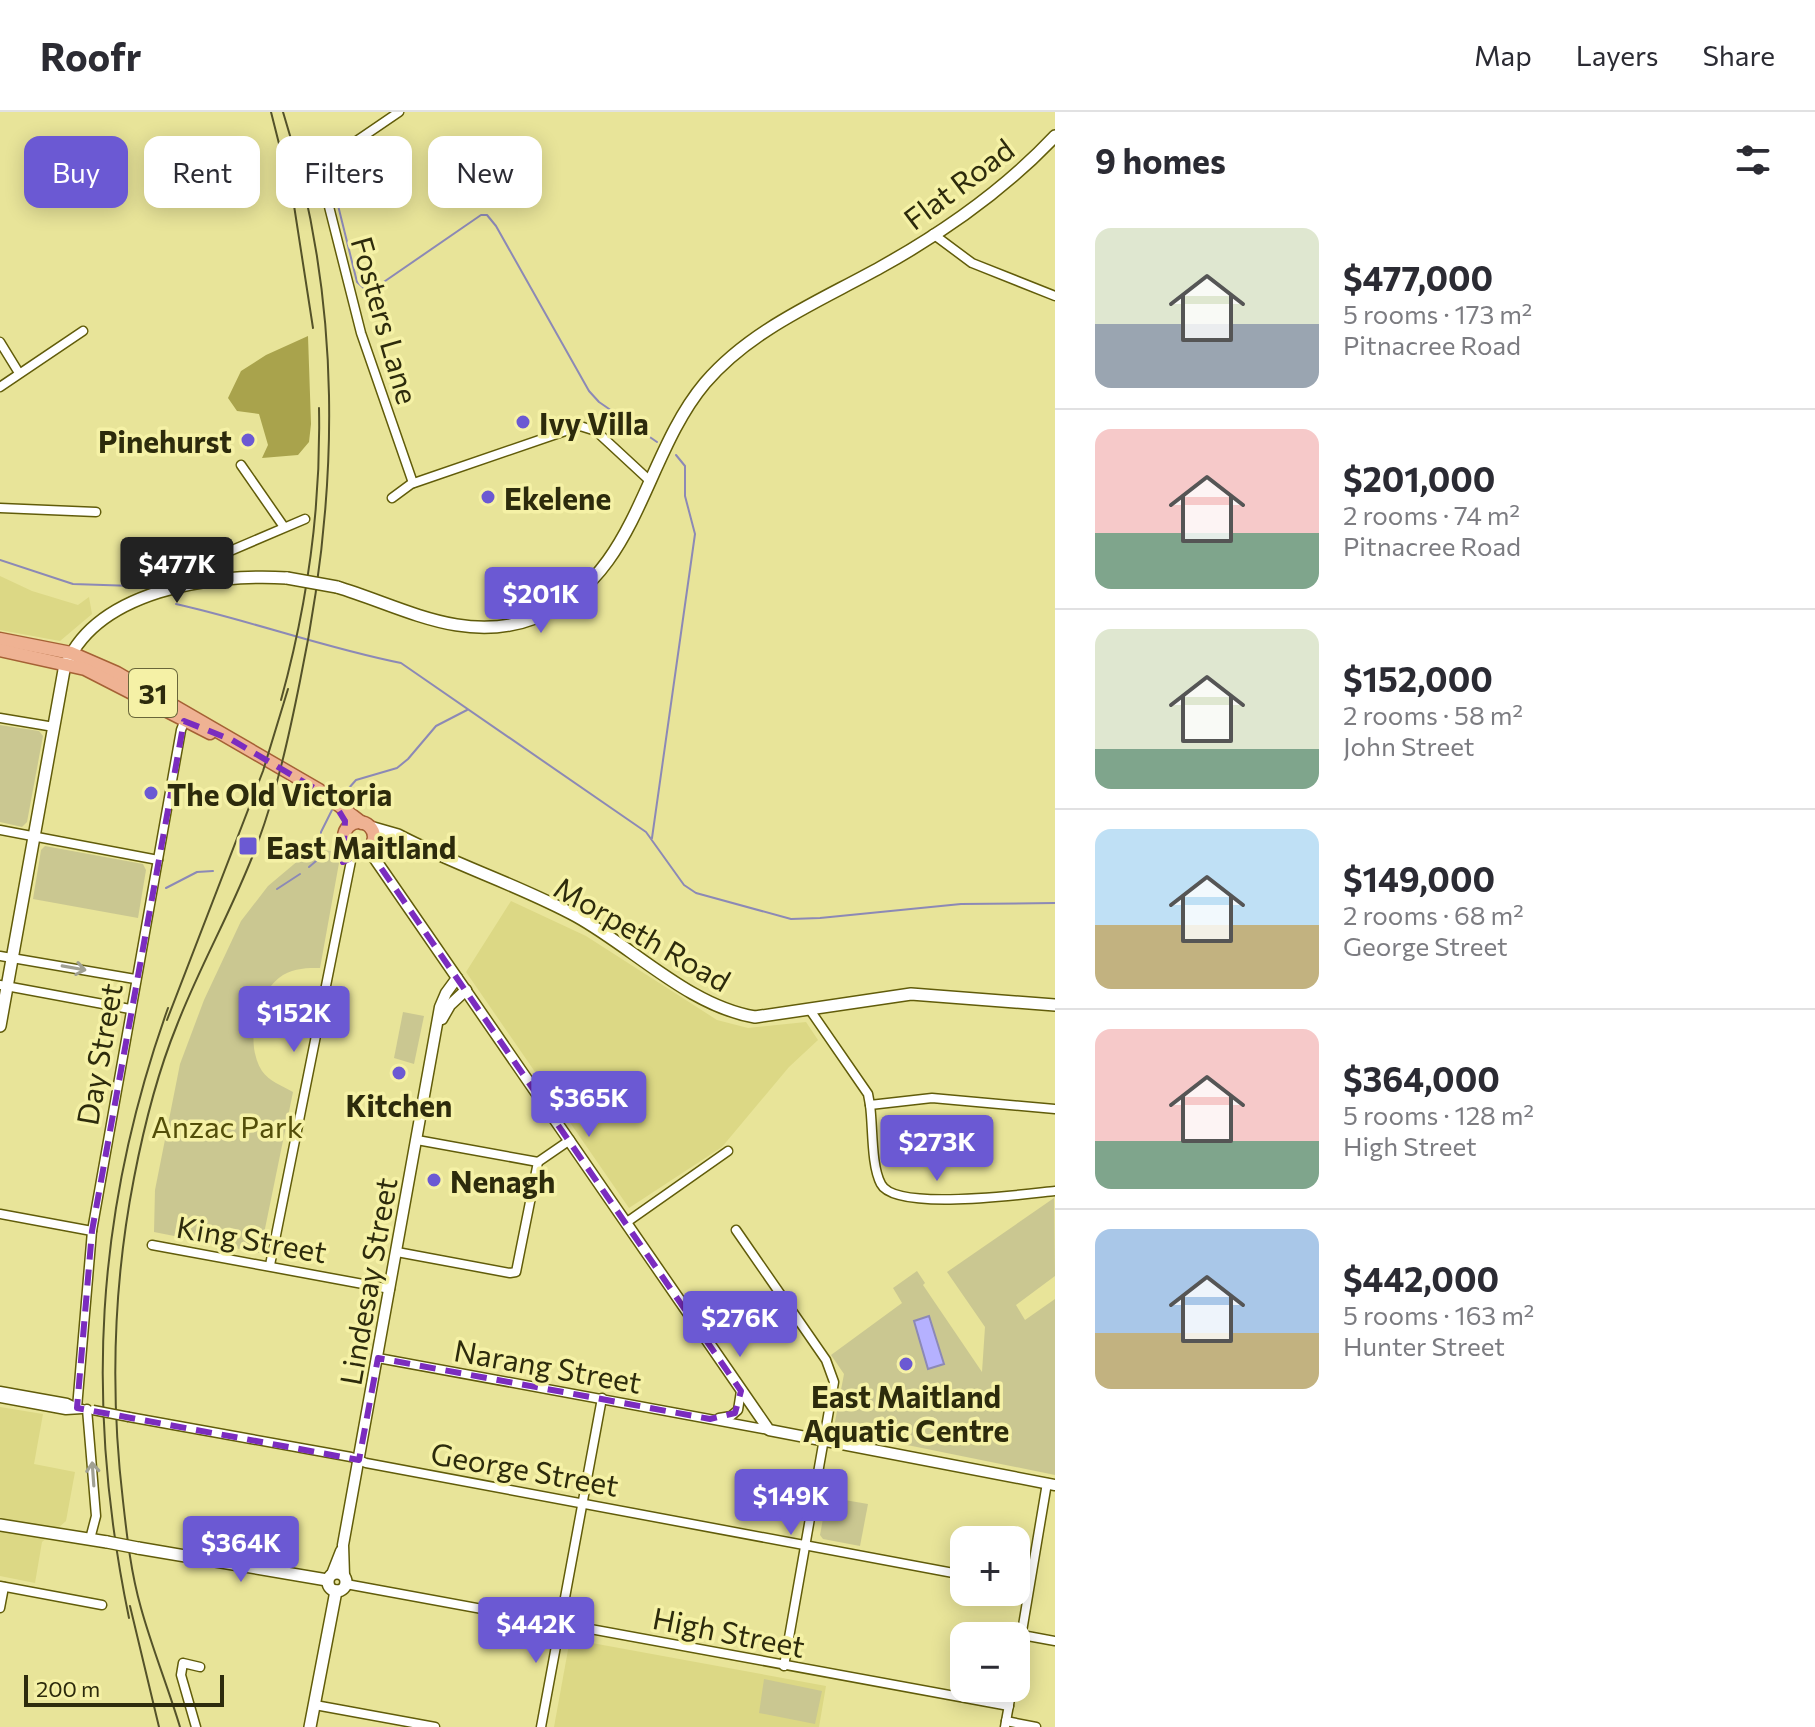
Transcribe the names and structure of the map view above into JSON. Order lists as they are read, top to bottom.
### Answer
{
  "streets": {
    "main road": [
      "Flat Road",
      "31",
      "Morpeth Road",
      "Lindesay Street",
      "High Street"
    ],
    "street": [
      "Fosters Lane",
      "Day Street",
      "King Street",
      "Narang Street",
      "George Street"
    ]
  },
  "crossings": [
    ["Flat Road", "31"],
    ["31", "Morpeth Road"],
    ["31", "Day Street"],
    ["Day Street", "George Street"],
    ["Day Street", "High Street"],
    ["King Street", "Lindesay Street"],
    ["Lindesay Street", "Narang Street"],
    ["Lindesay Street", "George Street"],
    ["Lindesay Street", "High Street"]
  ],
  "parks": ["Anzac Park"],
  "places": {
    "other": [
      "Ivy Villa",
      "Pinehurst",
      "Ekelene",
      "The Old Victoria",
      "Kitchen",
      "Nenagh",
      "East Maitland Aquatic Centre"
    ],
    "transit": ["East Maitland"]
  },
  "scale_bar": "200 m",
  "page": {
    "header": "Roofr",
    "nav": ["Map", "Layers", "Share"],
    "heading": "9 homes",
    "chip": [
      "Buy",
      "Rent",
      "Filters",
      "New"
    ],
    "list": [
      {
        "name": "$477,000",
        "note": "5 rooms · 173 m² · Pitnacree Road"
      },
      {
        "name": "$201,000",
        "note": "2 rooms · 74 m² · Pitnacree Road"
      },
      {
        "name": "$152,000",
        "note": "2 rooms · 58 m² · John Street"
      },
      {
        "name": "$149,000",
        "note": "2 rooms · 68 m² · George Street"
      },
      {
        "name": "$364,000",
        "note": "5 rooms · 128 m² · High Street"
      },
      {
        "name": "$442,000",
        "note": "5 rooms · 163 m² · Hunter Street"
      }
    ],
    "price": [
      "$477K",
      "$201K",
      "$152K",
      "$365K",
      "$273K",
      "$276K",
      "$149K",
      "$364K",
      "$442K"
    ],
    "map_buttons": ["+", "−"],
    "scale": "200 m"
  }
}
